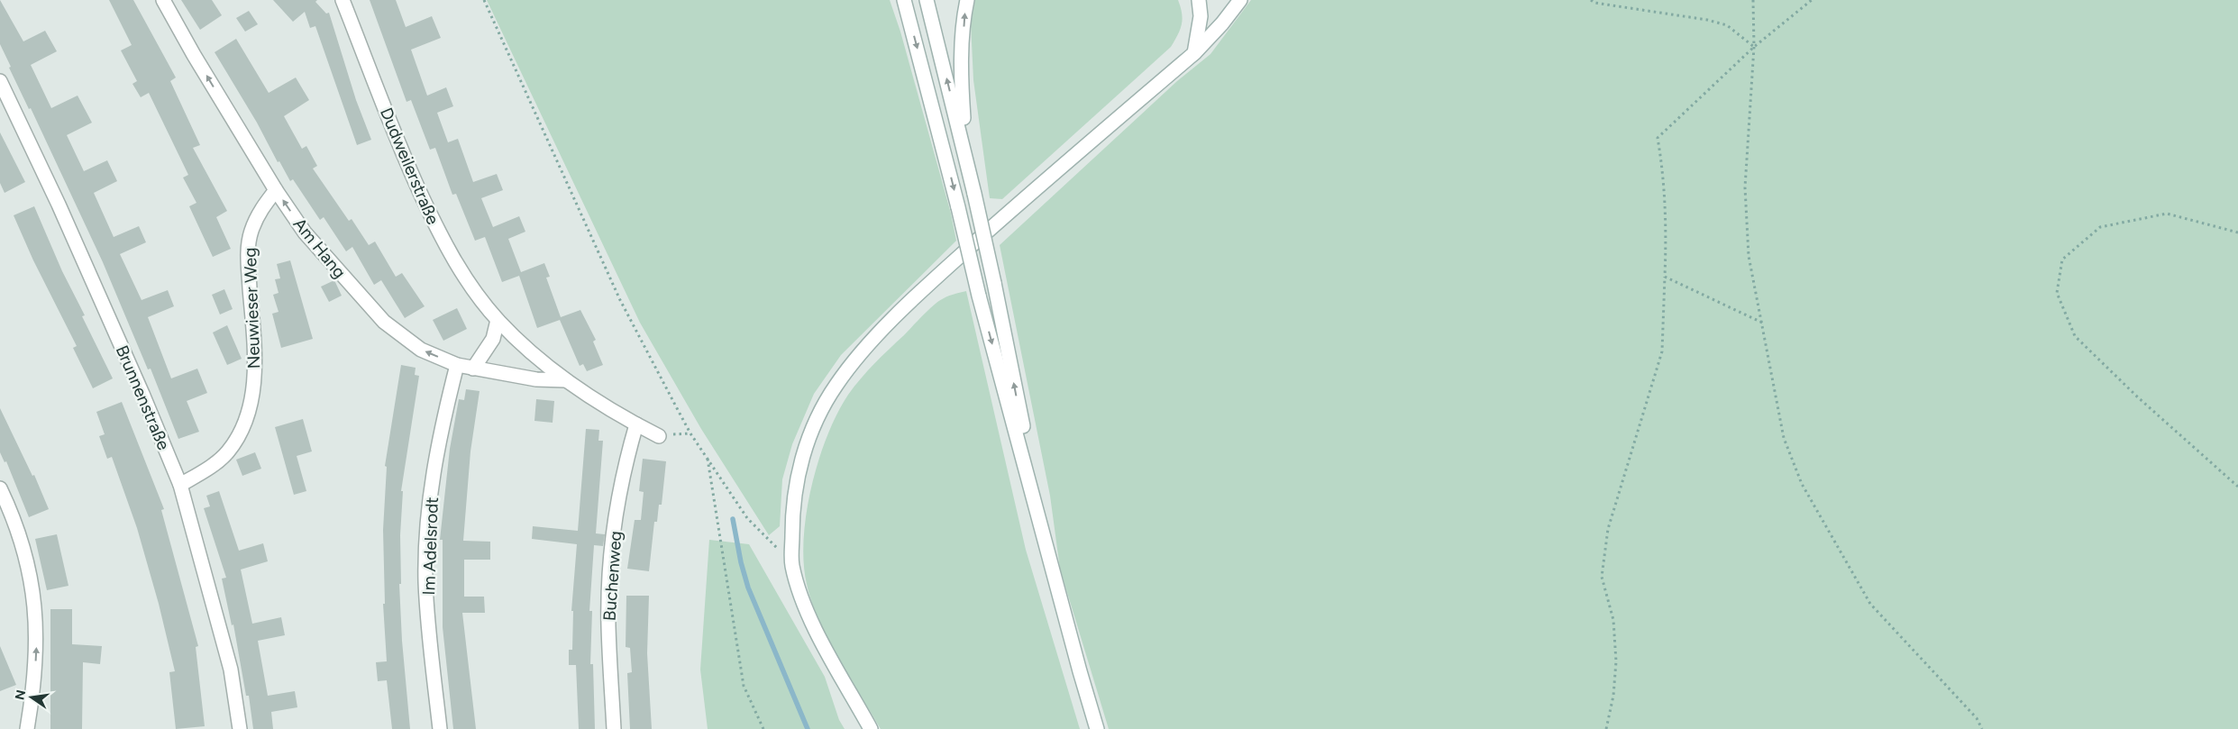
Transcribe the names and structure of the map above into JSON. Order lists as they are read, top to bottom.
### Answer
{
  "streets": {
    "street": [
      "Dudweilerstraße",
      "Am Hang",
      "Neuwieser Weg",
      "Brunnenstraße",
      "Im Adelsrodt",
      "Buchenweg"
    ]
  },
  "crossings": [
    ["Dudweilerstraße", "Am Hang"],
    ["Dudweilerstraße", "Buchenweg"],
    ["Am Hang", "Neuwieser Weg"],
    ["Am Hang", "Im Adelsrodt"],
    ["Neuwieser Weg", "Brunnenstraße"]
  ],
  "one_way": ["Am Hang"],
  "north": "left"
}
